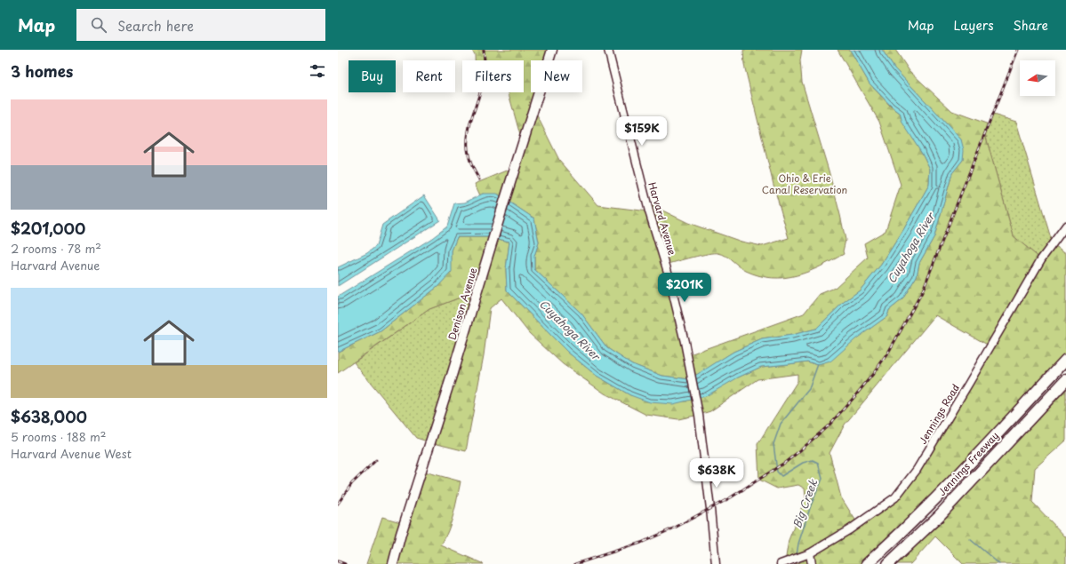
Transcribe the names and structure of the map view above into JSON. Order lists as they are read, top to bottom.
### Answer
{
  "streets": {
    "highway": ["Jennings Freeway"],
    "main road": ["Denison Avenue"],
    "street": ["Harvard Avenue", "Jennings Road"]
  },
  "water": ["Cuyahoga River", "Big Creek"],
  "parks": ["Ohio & Erie Canal Reservation"],
  "north": "left",
  "page": {
    "header": "Map",
    "search": "Search here",
    "nav": ["Map", "Layers", "Share"],
    "heading": "3 homes",
    "chip": [
      "Buy",
      "Rent",
      "Filters",
      "New"
    ],
    "list": [
      {
        "name": "$201,000",
        "note": "2 rooms · 78 m² · Harvard Avenue"
      },
      {
        "name": "$638,000",
        "note": "5 rooms · 188 m² · Harvard Avenue West"
      }
    ],
    "price": ["$159K", "$201K", "$638K"]
  }
}
